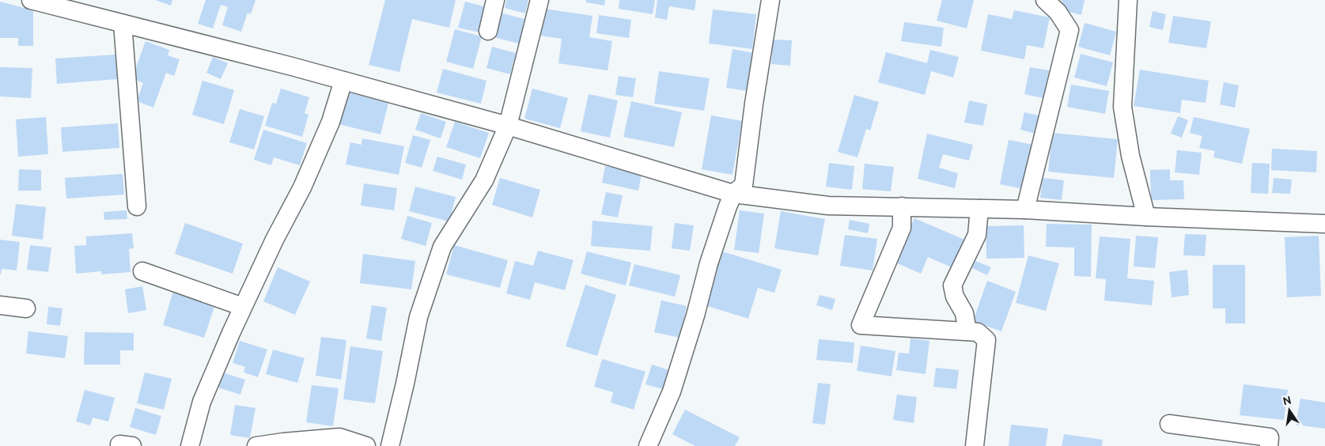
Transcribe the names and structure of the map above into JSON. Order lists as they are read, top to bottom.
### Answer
{
  "north": "top"
}
